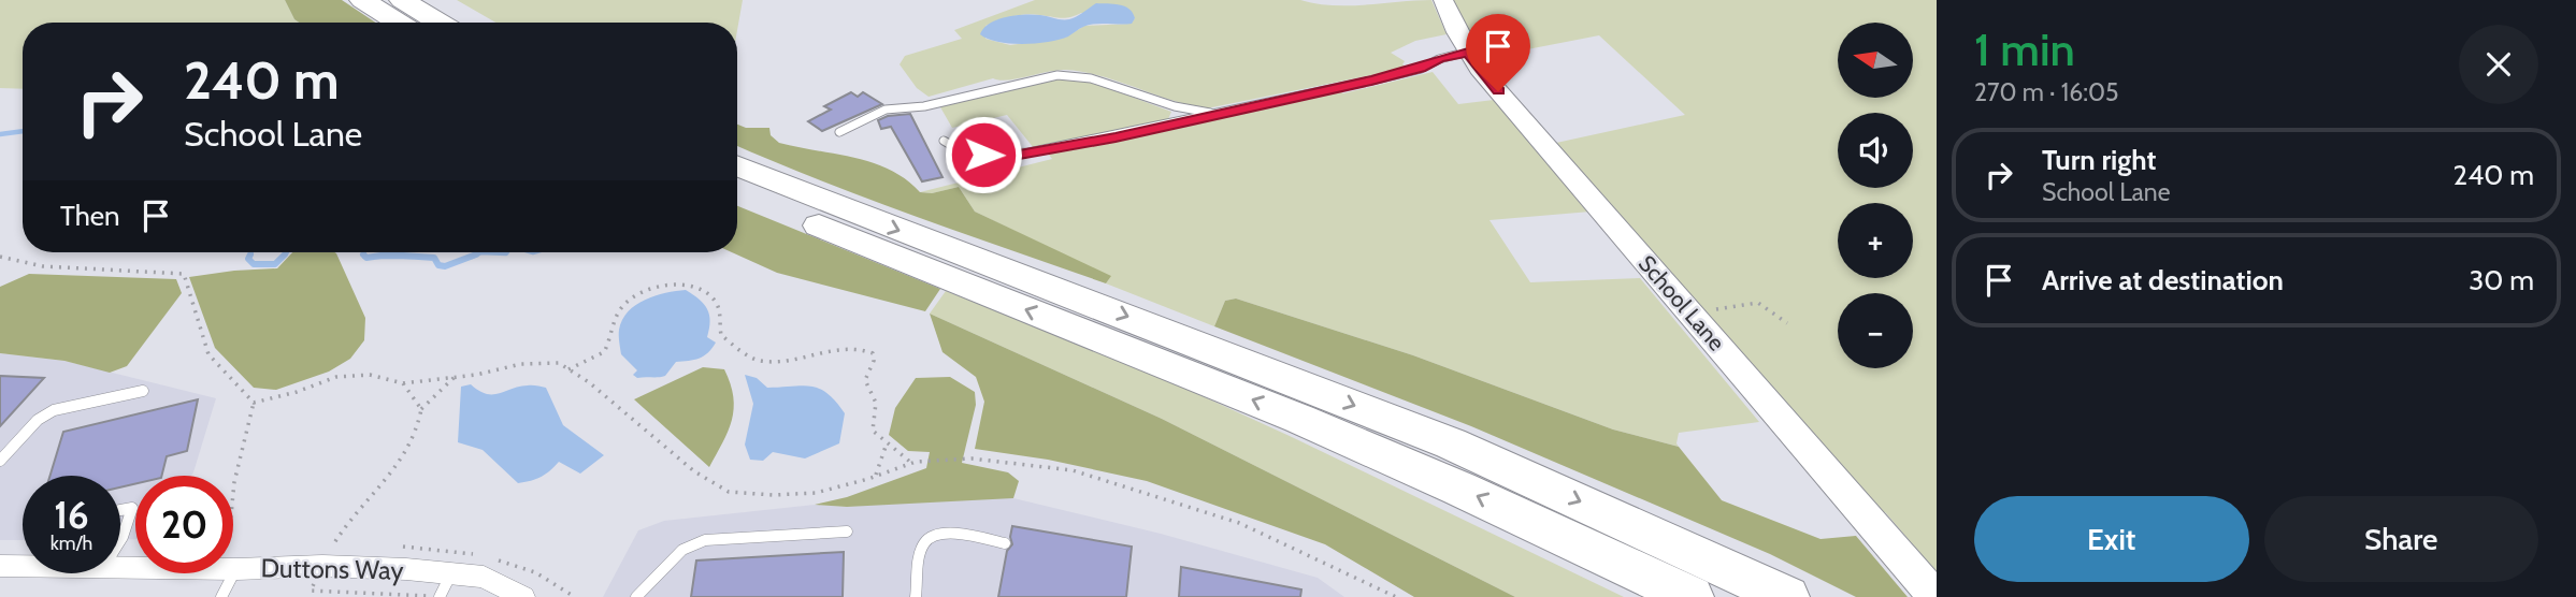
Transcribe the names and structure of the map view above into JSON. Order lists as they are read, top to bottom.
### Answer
{
  "streets": {
    "main road": ["School Lane"],
    "street": ["Duttons Way"]
  },
  "north": "left",
  "page": {
    "heading": ["1 min", "270 m · 16:05"],
    "map_buttons": ["+", "−"],
    "turn": ["240 m", "School Lane"],
    "list": [
      {
        "name": "Turn right",
        "note": "School Lane",
        "value": "240 m"
      },
      {
        "name": "Arrive at destination",
        "value": "30 m"
      }
    ],
    "then": "Then",
    "speed": "16 km/h",
    "limit": "20",
    "buttons": ["Exit", "Share"]
  }
}
